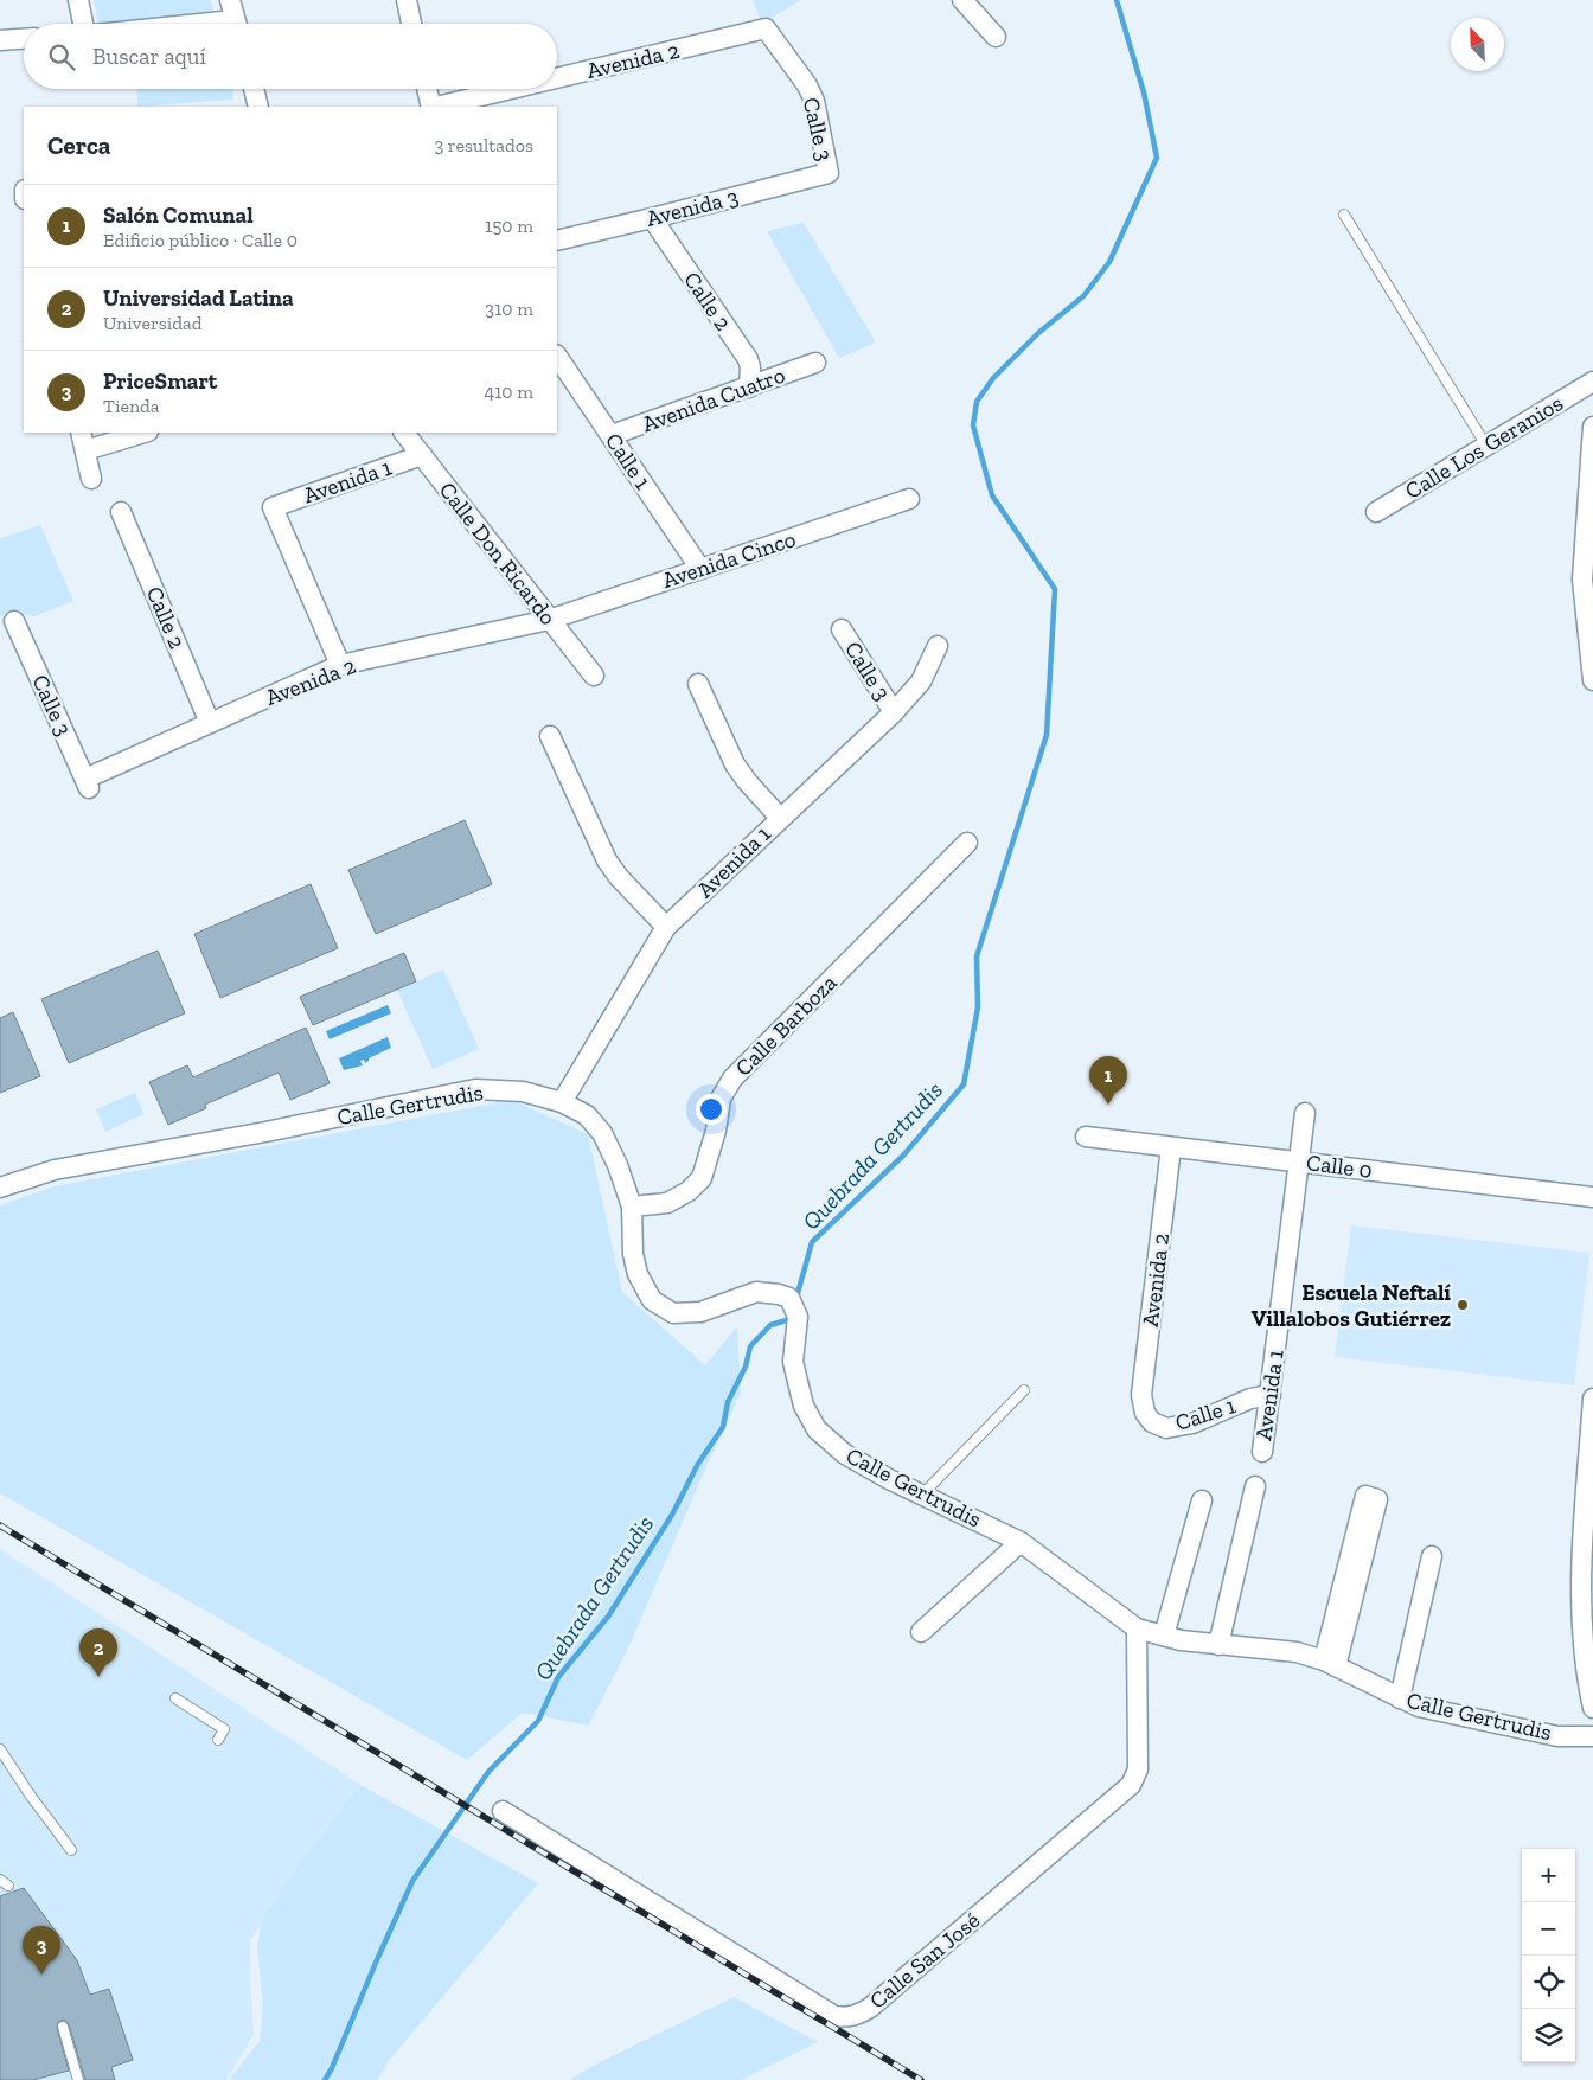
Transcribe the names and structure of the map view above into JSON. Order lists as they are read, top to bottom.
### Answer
{
  "streets": {
    "street": [
      "Avenida 2",
      "Calle 3",
      "Avenida 3",
      "Calle 2",
      "Avenida Cuatro",
      "Calle Los Geranios",
      "Calle 1",
      "Avenida 1",
      "Calle Don Ricardo",
      "Avenida Cinco",
      "Calle Barboza",
      "Calle Gertrudis",
      "Calle 0",
      "Calle San José"
    ]
  },
  "crossings": [
    ["Avenida 2", "Calle 3"],
    ["Avenida 2", "Calle 2"],
    ["Avenida 2", "Calle 1"],
    ["Avenida 2", "Avenida 1"],
    ["Avenida 2", "Calle Don Ricardo"],
    ["Avenida 2", "Avenida Cinco"],
    ["Avenida 2", "Calle 0"],
    ["Calle 3", "Avenida 3"],
    ["Calle 3", "Avenida 1"],
    ["Avenida 3", "Calle 2"],
    ["Calle 2", "Avenida Cuatro"],
    ["Avenida Cuatro", "Calle 1"],
    ["Calle 1", "Avenida 1"],
    ["Calle 1", "Avenida Cinco"],
    ["Avenida 1", "Calle Don Ricardo"],
    ["Avenida 1", "Calle Gertrudis"],
    ["Avenida 1", "Calle 0"],
    ["Calle Don Ricardo", "Avenida Cinco"],
    ["Calle Barboza", "Calle Gertrudis"],
    ["Calle Gertrudis", "Calle San José"]
  ],
  "water": ["Quebrada Gertrudis"],
  "places": ["Escuela Neftalí Villalobos Gutiérrez"],
  "north": "top left",
  "page": {
    "search": "Buscar aquí",
    "heading": ["Cerca", "3 resultados"],
    "list": [
      {
        "mark": "1",
        "name": "Salón Comunal",
        "note": "Edificio público · Calle 0",
        "value": "150 m"
      },
      {
        "mark": "2",
        "name": "Universidad Latina",
        "note": "Universidad",
        "value": "310 m"
      },
      {
        "mark": "3",
        "name": "PriceSmart",
        "note": "Tienda",
        "value": "410 m"
      }
    ],
    "pins": ["1", "2", "3"],
    "map_buttons": ["+", "−"]
  }
}
